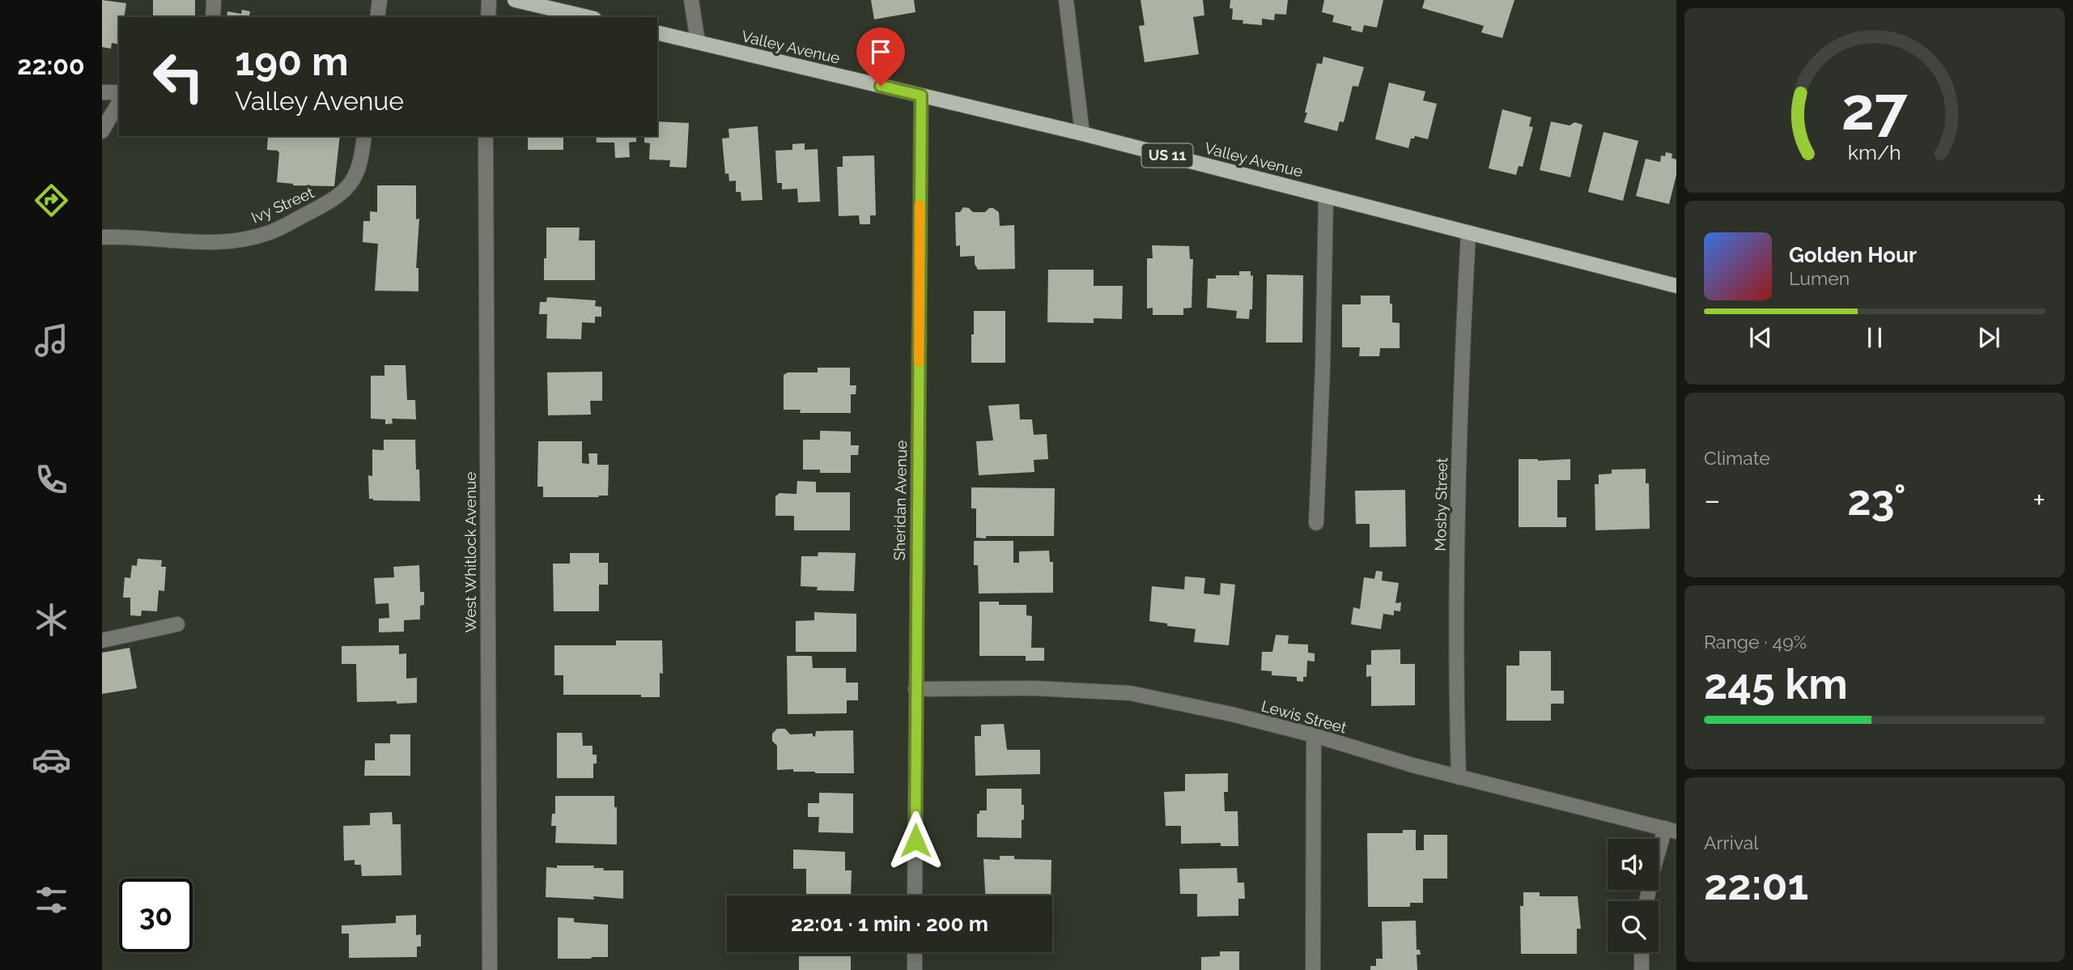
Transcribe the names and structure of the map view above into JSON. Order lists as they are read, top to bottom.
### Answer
{
  "streets": {
    "main road": ["Valley Avenue", "US 11"],
    "street": [
      "Ivy Street",
      "Sheridan Avenue",
      "Mosby Street",
      "West Whitlock Avenue",
      "Lewis Street"
    ]
  },
  "crossings": [
    ["Valley Avenue", "Sheridan Avenue"],
    ["Valley Avenue", "Mosby Street"],
    ["Sheridan Avenue", "Lewis Street"],
    ["Mosby Street", "Lewis Street"]
  ],
  "page": {
    "tabs": "22:00",
    "turn": ["190 m", "Valley Avenue"],
    "song": ["Golden Hour", "Lumen"],
    "tile": [
      "Climate",
      ["Range · 49%", "245 km"],
      ["Arrival", "22:01"]
    ],
    "heat": ["−", "23°", "+"],
    "limit": "30",
    "trip": "22:01 · 1 min · 200 m",
    "gauge": ["27", "km/h"]
  }
}
